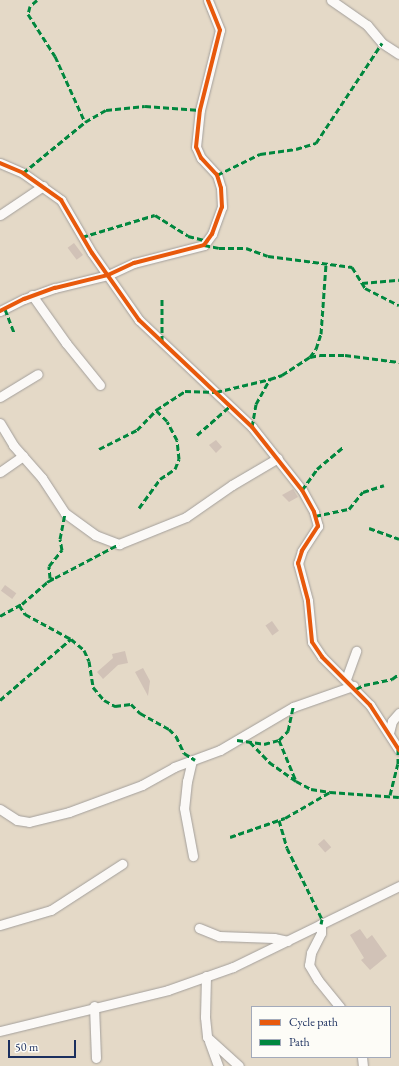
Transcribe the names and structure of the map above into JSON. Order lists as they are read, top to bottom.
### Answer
{
  "legend": ["Cycle path", "Path"],
  "scale_bar": "50 m"
}
